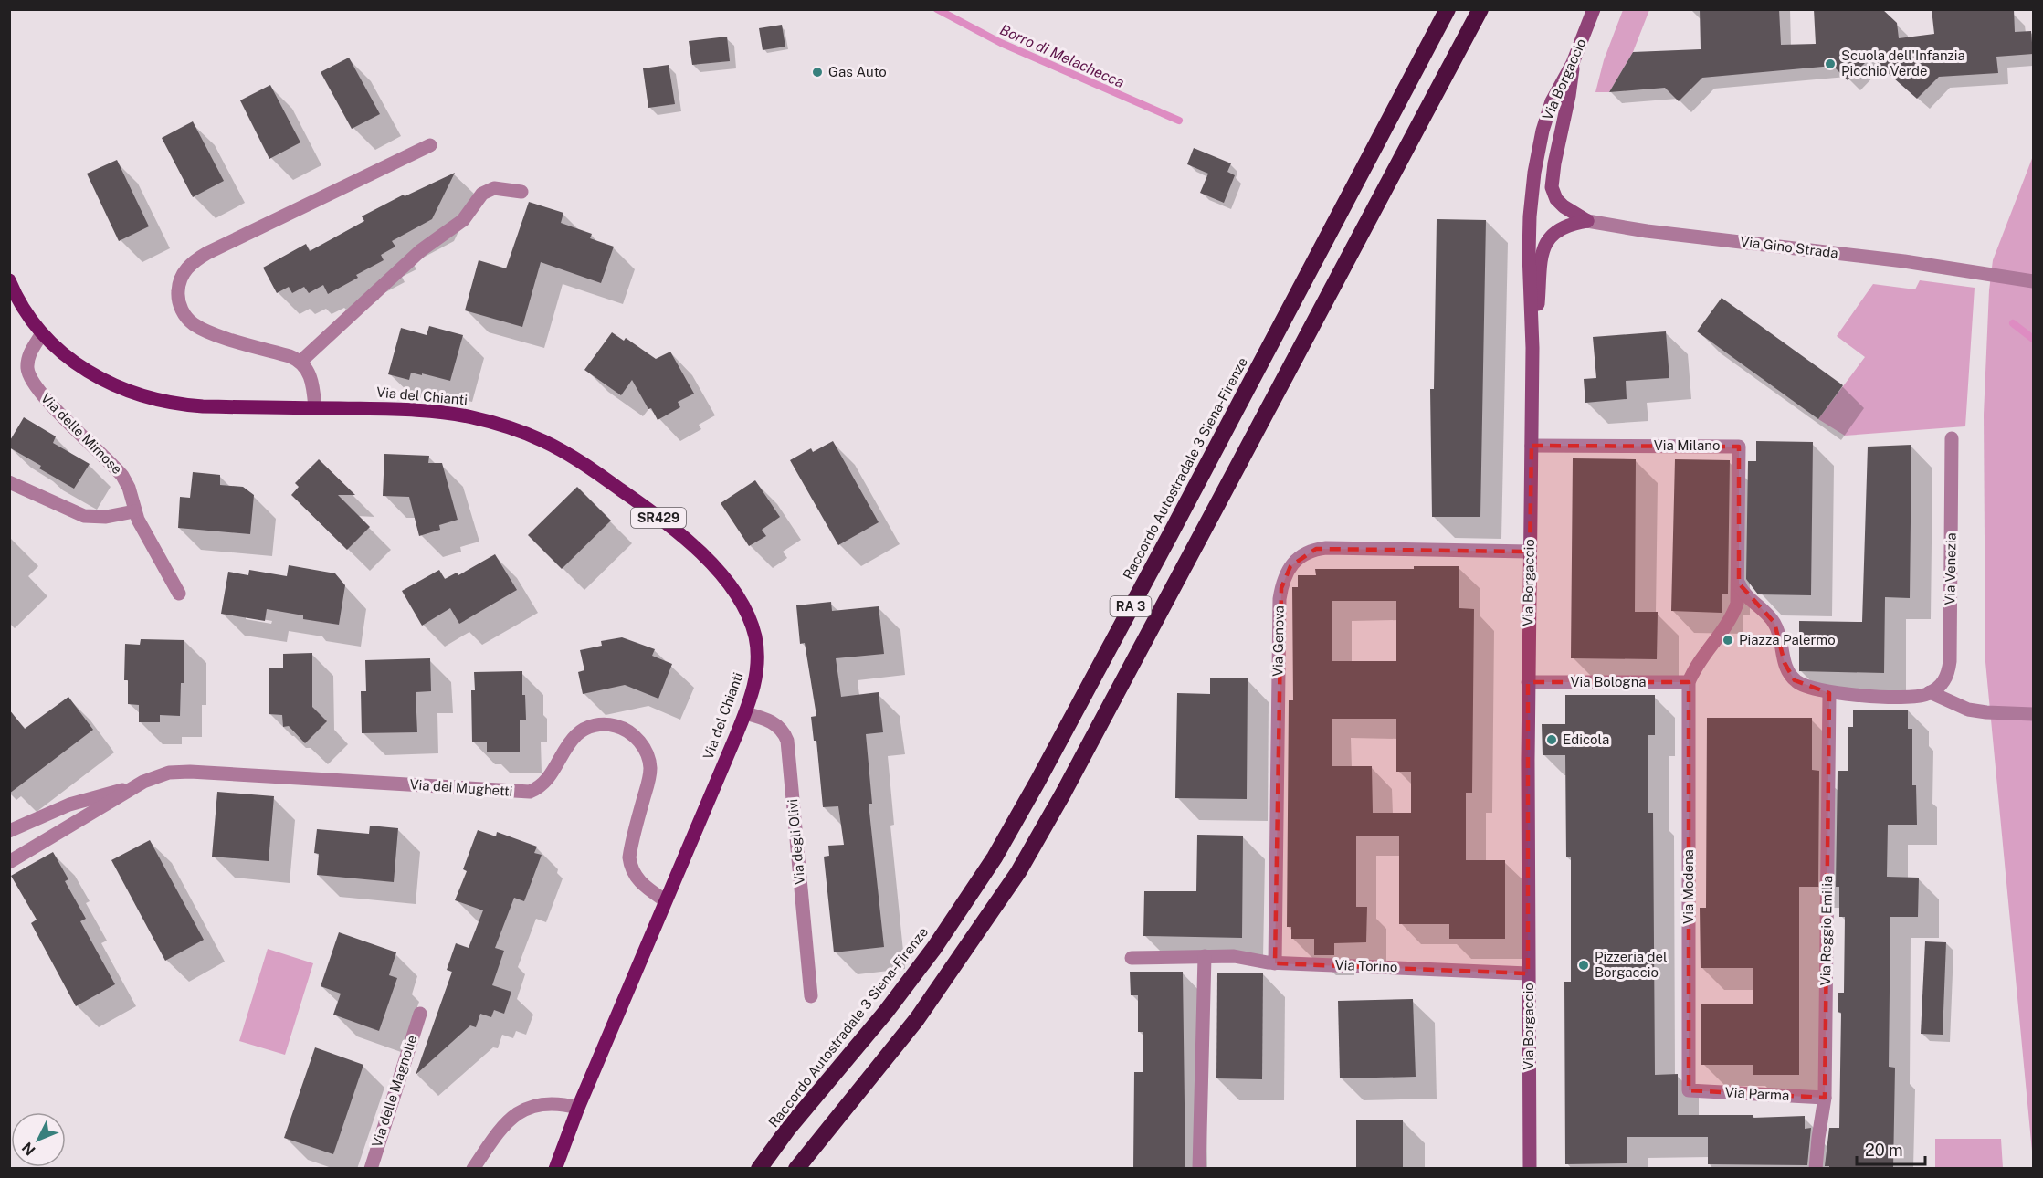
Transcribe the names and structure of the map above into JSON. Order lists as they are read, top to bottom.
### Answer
{
  "streets": {
    "highway": ["Raccordo Autostradale 3 Siena-Firenze", "RA 3"],
    "main road": ["Via Borgaccio", "Via del Chianti", "SR429"],
    "street": [
      "Via Gino Strada",
      "Via delle Mimose",
      "Via Milano",
      "Via Venezia",
      "Via Genova",
      "Via Bologna",
      "Via dei Mughetti",
      "Via degli Olivi",
      "Via Modena",
      "Via Reggio Emilia",
      "Via Torino",
      "Via delle Magnolie",
      "Via Parma"
    ]
  },
  "crossings": [
    ["Via Borgaccio", "Via Milano"],
    ["Via Borgaccio", "Via Genova"],
    ["Via Borgaccio", "Via Bologna"],
    ["Via Borgaccio", "Via Torino"],
    ["Via del Chianti", "Via delle Mimose"],
    ["Via del Chianti", "Via dei Mughetti"],
    ["Via del Chianti", "Via degli Olivi"],
    ["Via Genova", "Via Torino"],
    ["Via Bologna", "Via Modena"],
    ["Via Modena", "Via Parma"],
    ["Via Reggio Emilia", "Via Parma"]
  ],
  "water": ["Borro di Melachecca"],
  "places": [
    "Scuola dell'Infanzia Picchio Verde",
    "Gas Auto",
    "Piazza Palermo",
    "Edicola",
    "Pizzeria del Borgaccio"
  ],
  "scale_bar": "20 m",
  "north": "bottom left"
}
